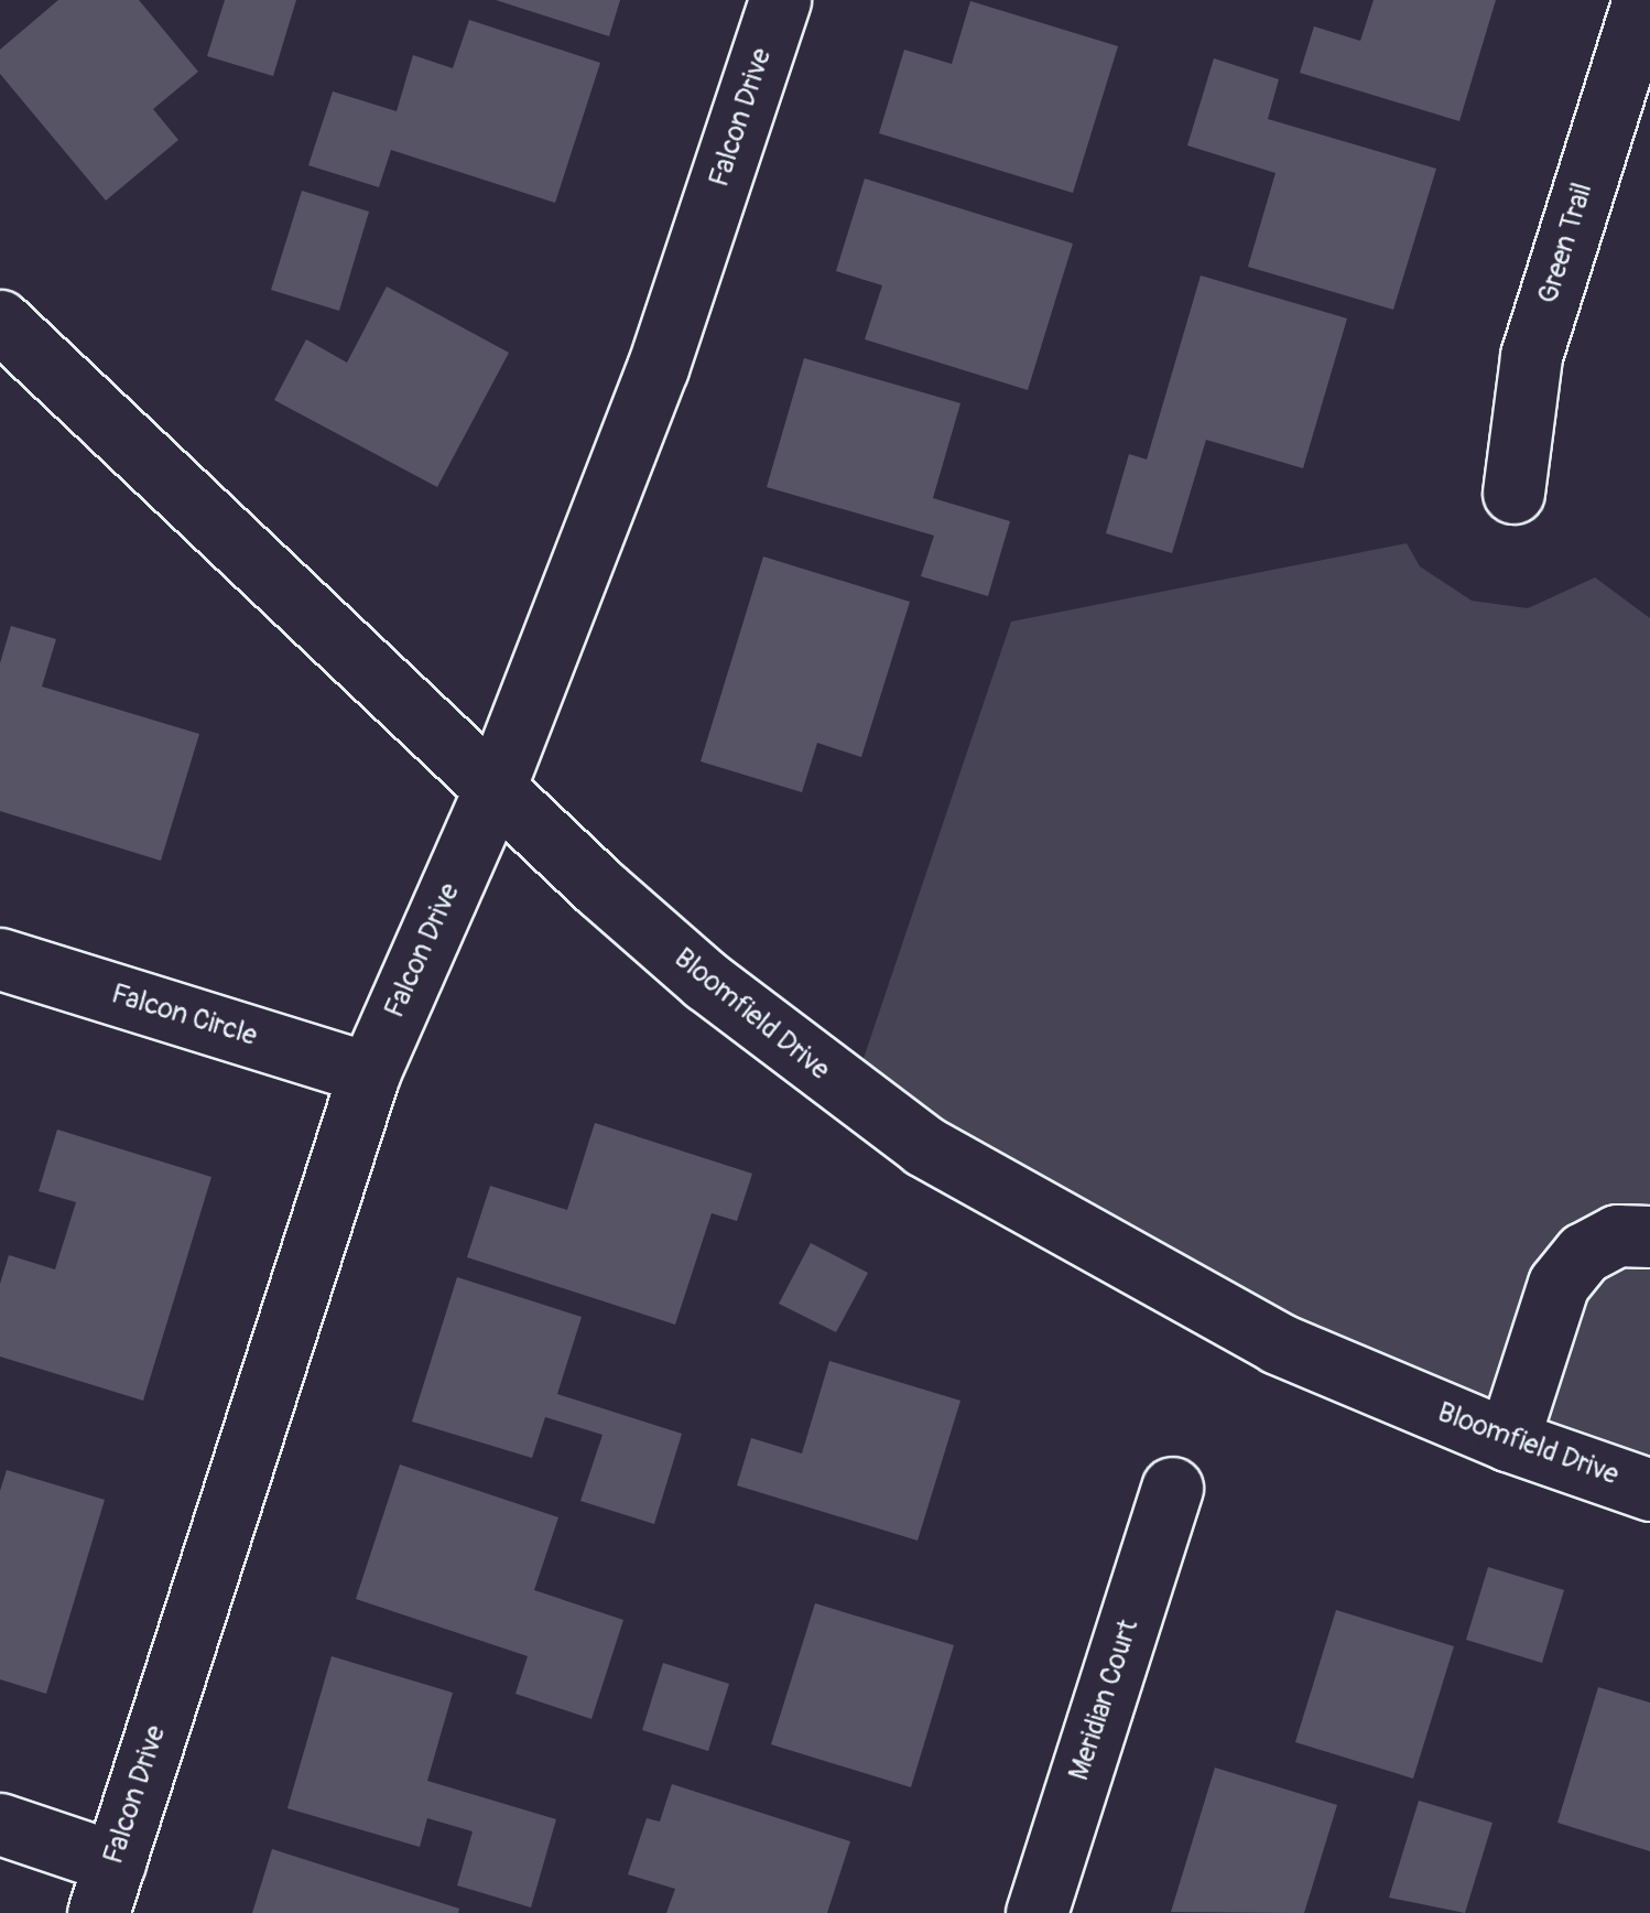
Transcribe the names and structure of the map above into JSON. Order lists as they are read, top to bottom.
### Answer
{
  "streets": {
    "street": [
      "Falcon Drive",
      "Green Trail",
      "Bloomfield Drive",
      "Falcon Circle",
      "Meridian Court"
    ]
  },
  "crossings": [
    ["Falcon Drive", "Bloomfield Drive"],
    ["Falcon Drive", "Falcon Circle"]
  ]
}
